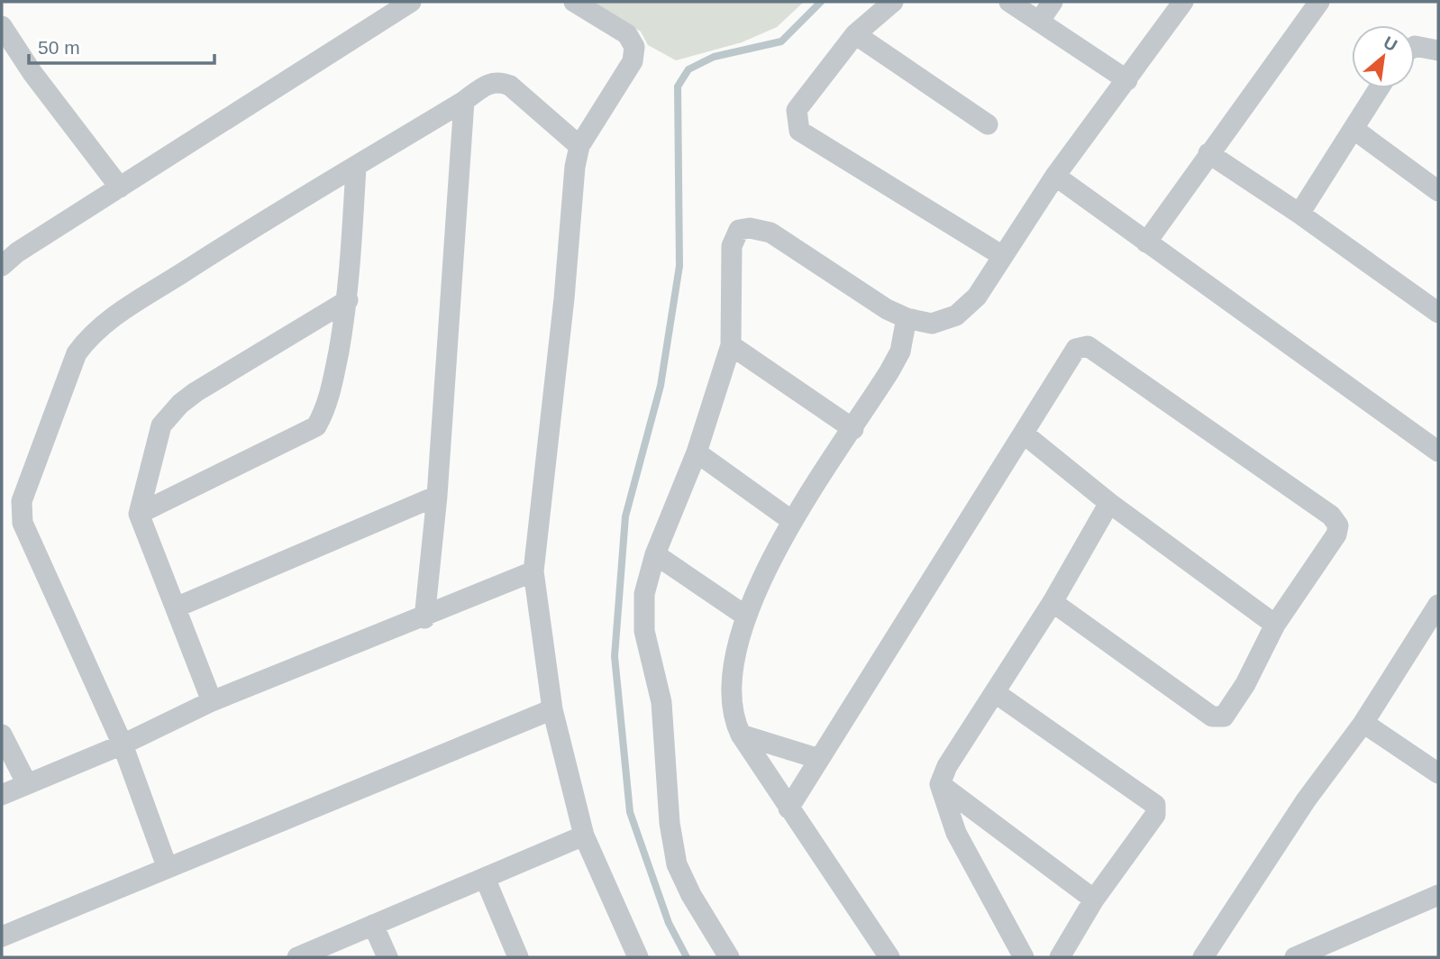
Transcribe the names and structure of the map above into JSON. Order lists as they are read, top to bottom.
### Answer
{
  "scale_bar": "50 m",
  "north": "top right"
}
